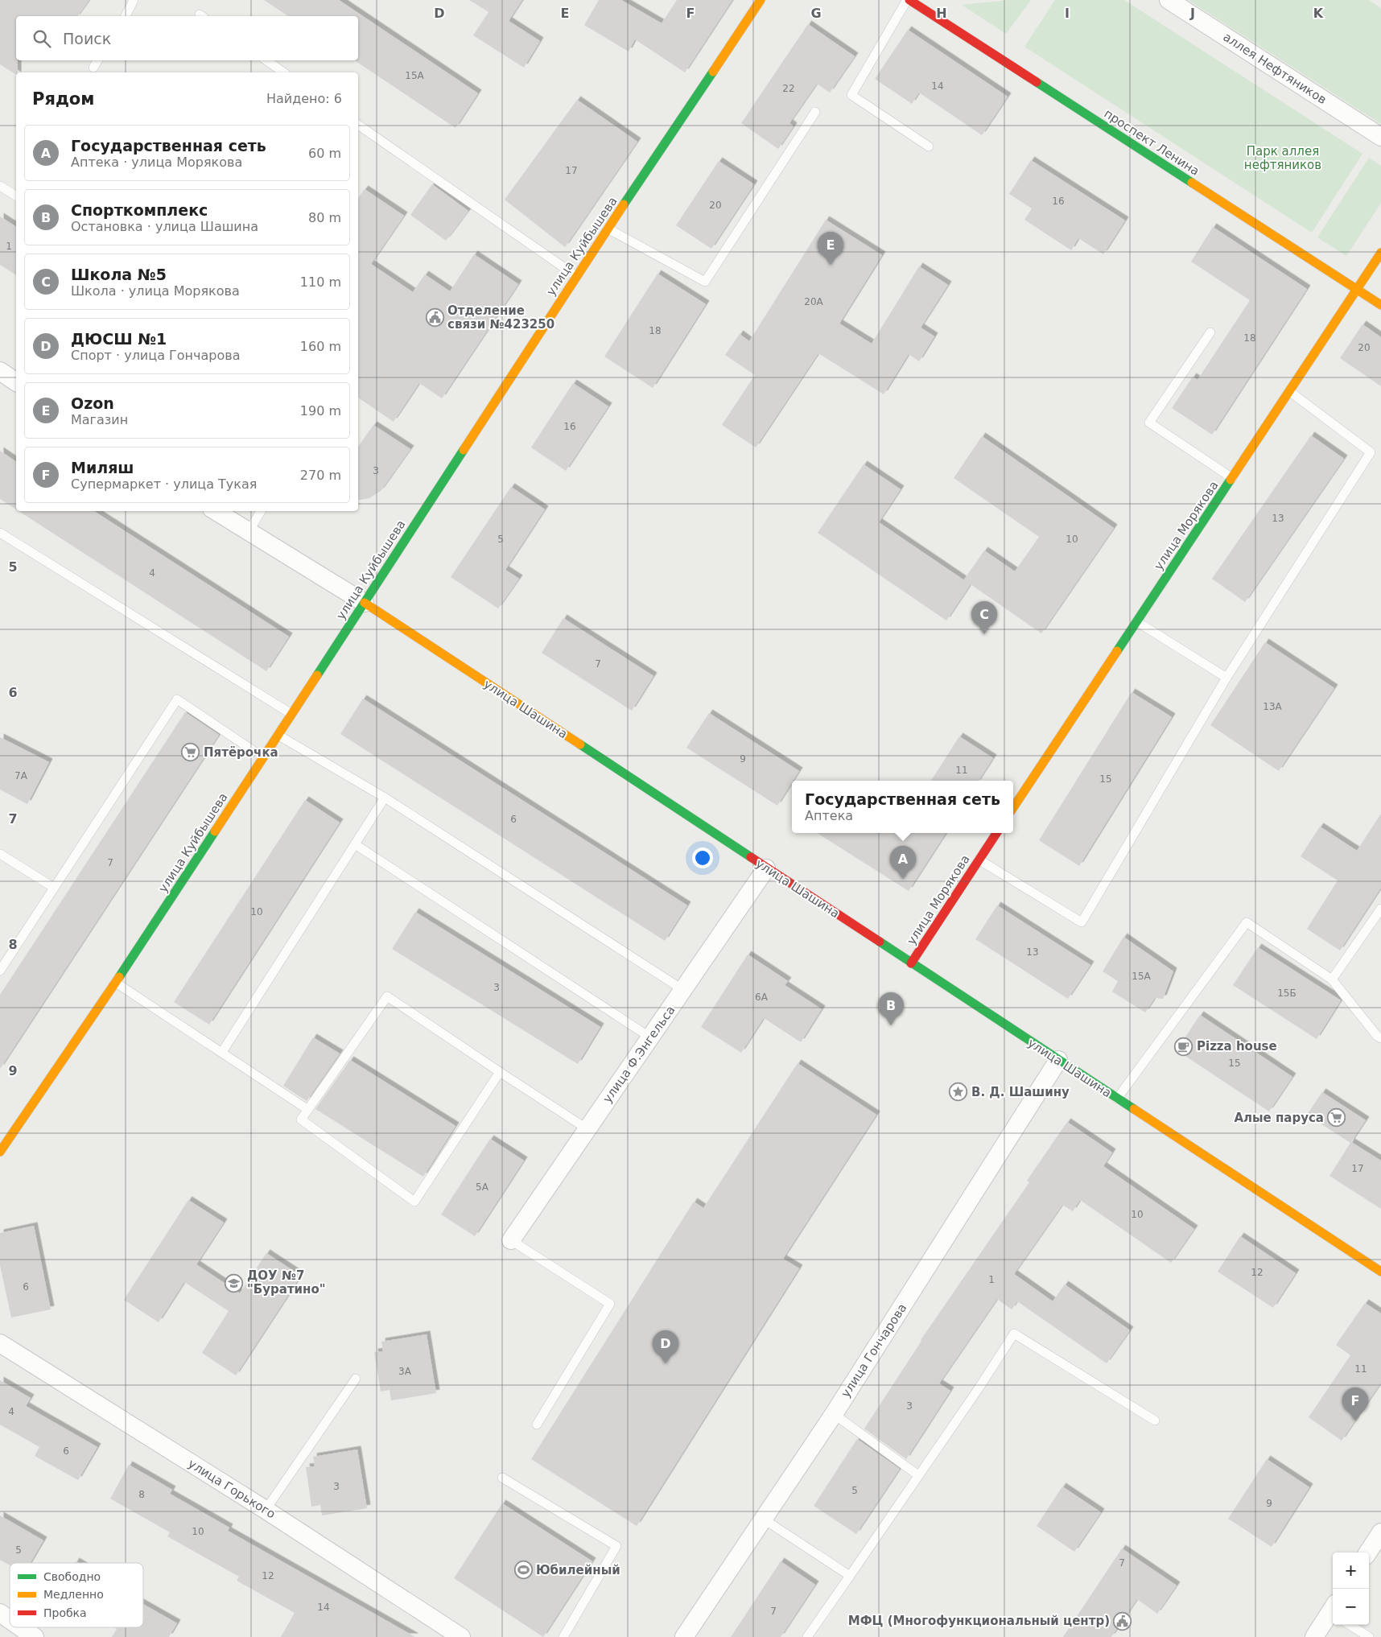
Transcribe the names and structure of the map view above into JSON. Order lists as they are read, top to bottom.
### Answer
{
  "streets": {
    "main road": [
      "проспект Ленина",
      "улица Куйбышева",
      "улица Морякова",
      "улица Шашина"
    ],
    "street": [
      "аллея Нефтяников",
      "улица Ф.Энгельса",
      "улица Гончарова",
      "улица Горького"
    ]
  },
  "crossings": [
    ["проспект Ленина", "улица Морякова"],
    ["улица Куйбышева", "улица Шашина"],
    ["улица Морякова", "улица Шашина"],
    ["улица Шашина", "улица Ф.Энгельса"],
    ["улица Шашина", "улица Гончарова"]
  ],
  "parks": ["Парк аллея нефтяников"],
  "places": {
    "public building": ["Отделение связи №423250", "МФЦ (Многофункциональный центр)"],
    "supermarket": ["Пятёрочка", "Алые паруса"],
    "cafe": ["Pizza house"],
    "place": ["В. Д. Шашину"],
    "school or university": ["ДОУ №7 \"Буратино\""],
    "sports": ["Юбилейный"]
  },
  "house_numbers": [
    "15А",
    "14",
    "22",
    "17",
    "16",
    "20",
    "1",
    "20А",
    "18",
    "18",
    "20",
    "16",
    "3",
    "13",
    "5",
    "10",
    "4",
    "7",
    "13А",
    "9",
    "11",
    "7А",
    "15",
    "6",
    "7",
    "10",
    "13",
    "15А",
    "3",
    "15Б",
    "6А",
    "15",
    "17",
    "5А",
    "10",
    "12",
    "1",
    "6",
    "11",
    "3А",
    "3",
    "4",
    "6",
    "3",
    "5",
    "8",
    "9",
    "10",
    "5",
    "7",
    "12",
    "14",
    "7"
  ],
  "legend": ["Свободно", "Медленно", "Пробка"],
  "page": {
    "search": "Поиск",
    "heading": ["Рядом", "Найдено: 6"],
    "list": [
      {
        "mark": "A",
        "name": "Государственная сеть",
        "note": "Аптека · улица Морякова",
        "value": "60 m"
      },
      {
        "mark": "B",
        "name": "Спорткомплекс",
        "note": "Остановка · улица Шашина",
        "value": "80 m"
      },
      {
        "mark": "C",
        "name": "Школа №5",
        "note": "Школа · улица Морякова",
        "value": "110 m"
      },
      {
        "mark": "D",
        "name": "ДЮСШ №1",
        "note": "Спорт · улица Гончарова",
        "value": "160 m"
      },
      {
        "mark": "E",
        "name": "Ozon",
        "note": "Магазин",
        "value": "190 m"
      },
      {
        "mark": "F",
        "name": "Миляш",
        "note": "Супермаркет · улица Тукая",
        "value": "270 m"
      }
    ],
    "pins": [
      "E",
      "C",
      "A",
      "B",
      "D",
      "F"
    ],
    "popup": ["Государственная сеть", "Аптека"],
    "map_buttons": ["+", "−"]
  },
  "grid": {
    "columns": [
      "D",
      "E",
      "F",
      "G",
      "H",
      "I",
      "J",
      "K"
    ],
    "rows": [
      "5",
      "6",
      "7",
      "8",
      "9"
    ]
  }
}
